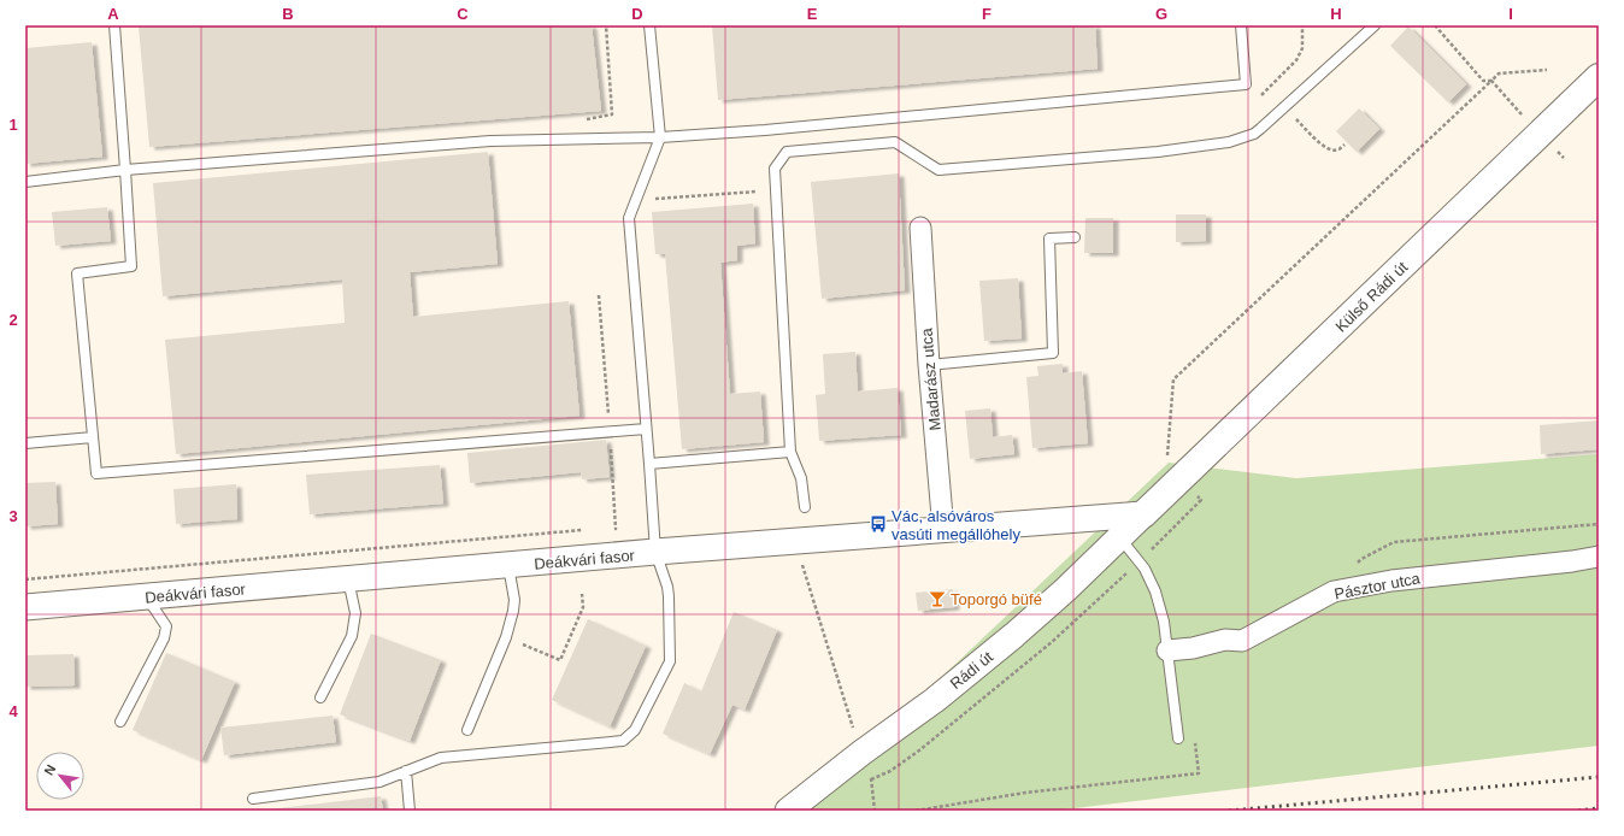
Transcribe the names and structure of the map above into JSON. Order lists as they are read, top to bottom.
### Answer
{
  "streets": {
    "main road": ["Külső Rádi út"],
    "street": [
      "Madarász utca",
      "Deákvári fasor",
      "Pásztor utca",
      "Rádi út"
    ]
  },
  "crossings": [
    ["Külső Rádi út", "Deákvári fasor"],
    ["Külső Rádi út", "Rádi út"],
    ["Madarász utca", "Deákvári fasor"],
    ["Deákvári fasor", "Rádi út"]
  ],
  "places": {
    "bus stop": ["Vác, alsóváros vasúti megállóhely"],
    "bar": ["Toporgó büfé"]
  },
  "north": "top left",
  "grid": {
    "columns": [
      "A",
      "B",
      "C",
      "D",
      "E",
      "F",
      "G",
      "H",
      "I"
    ],
    "rows": [
      "1",
      "2",
      "3",
      "4"
    ]
  }
}
